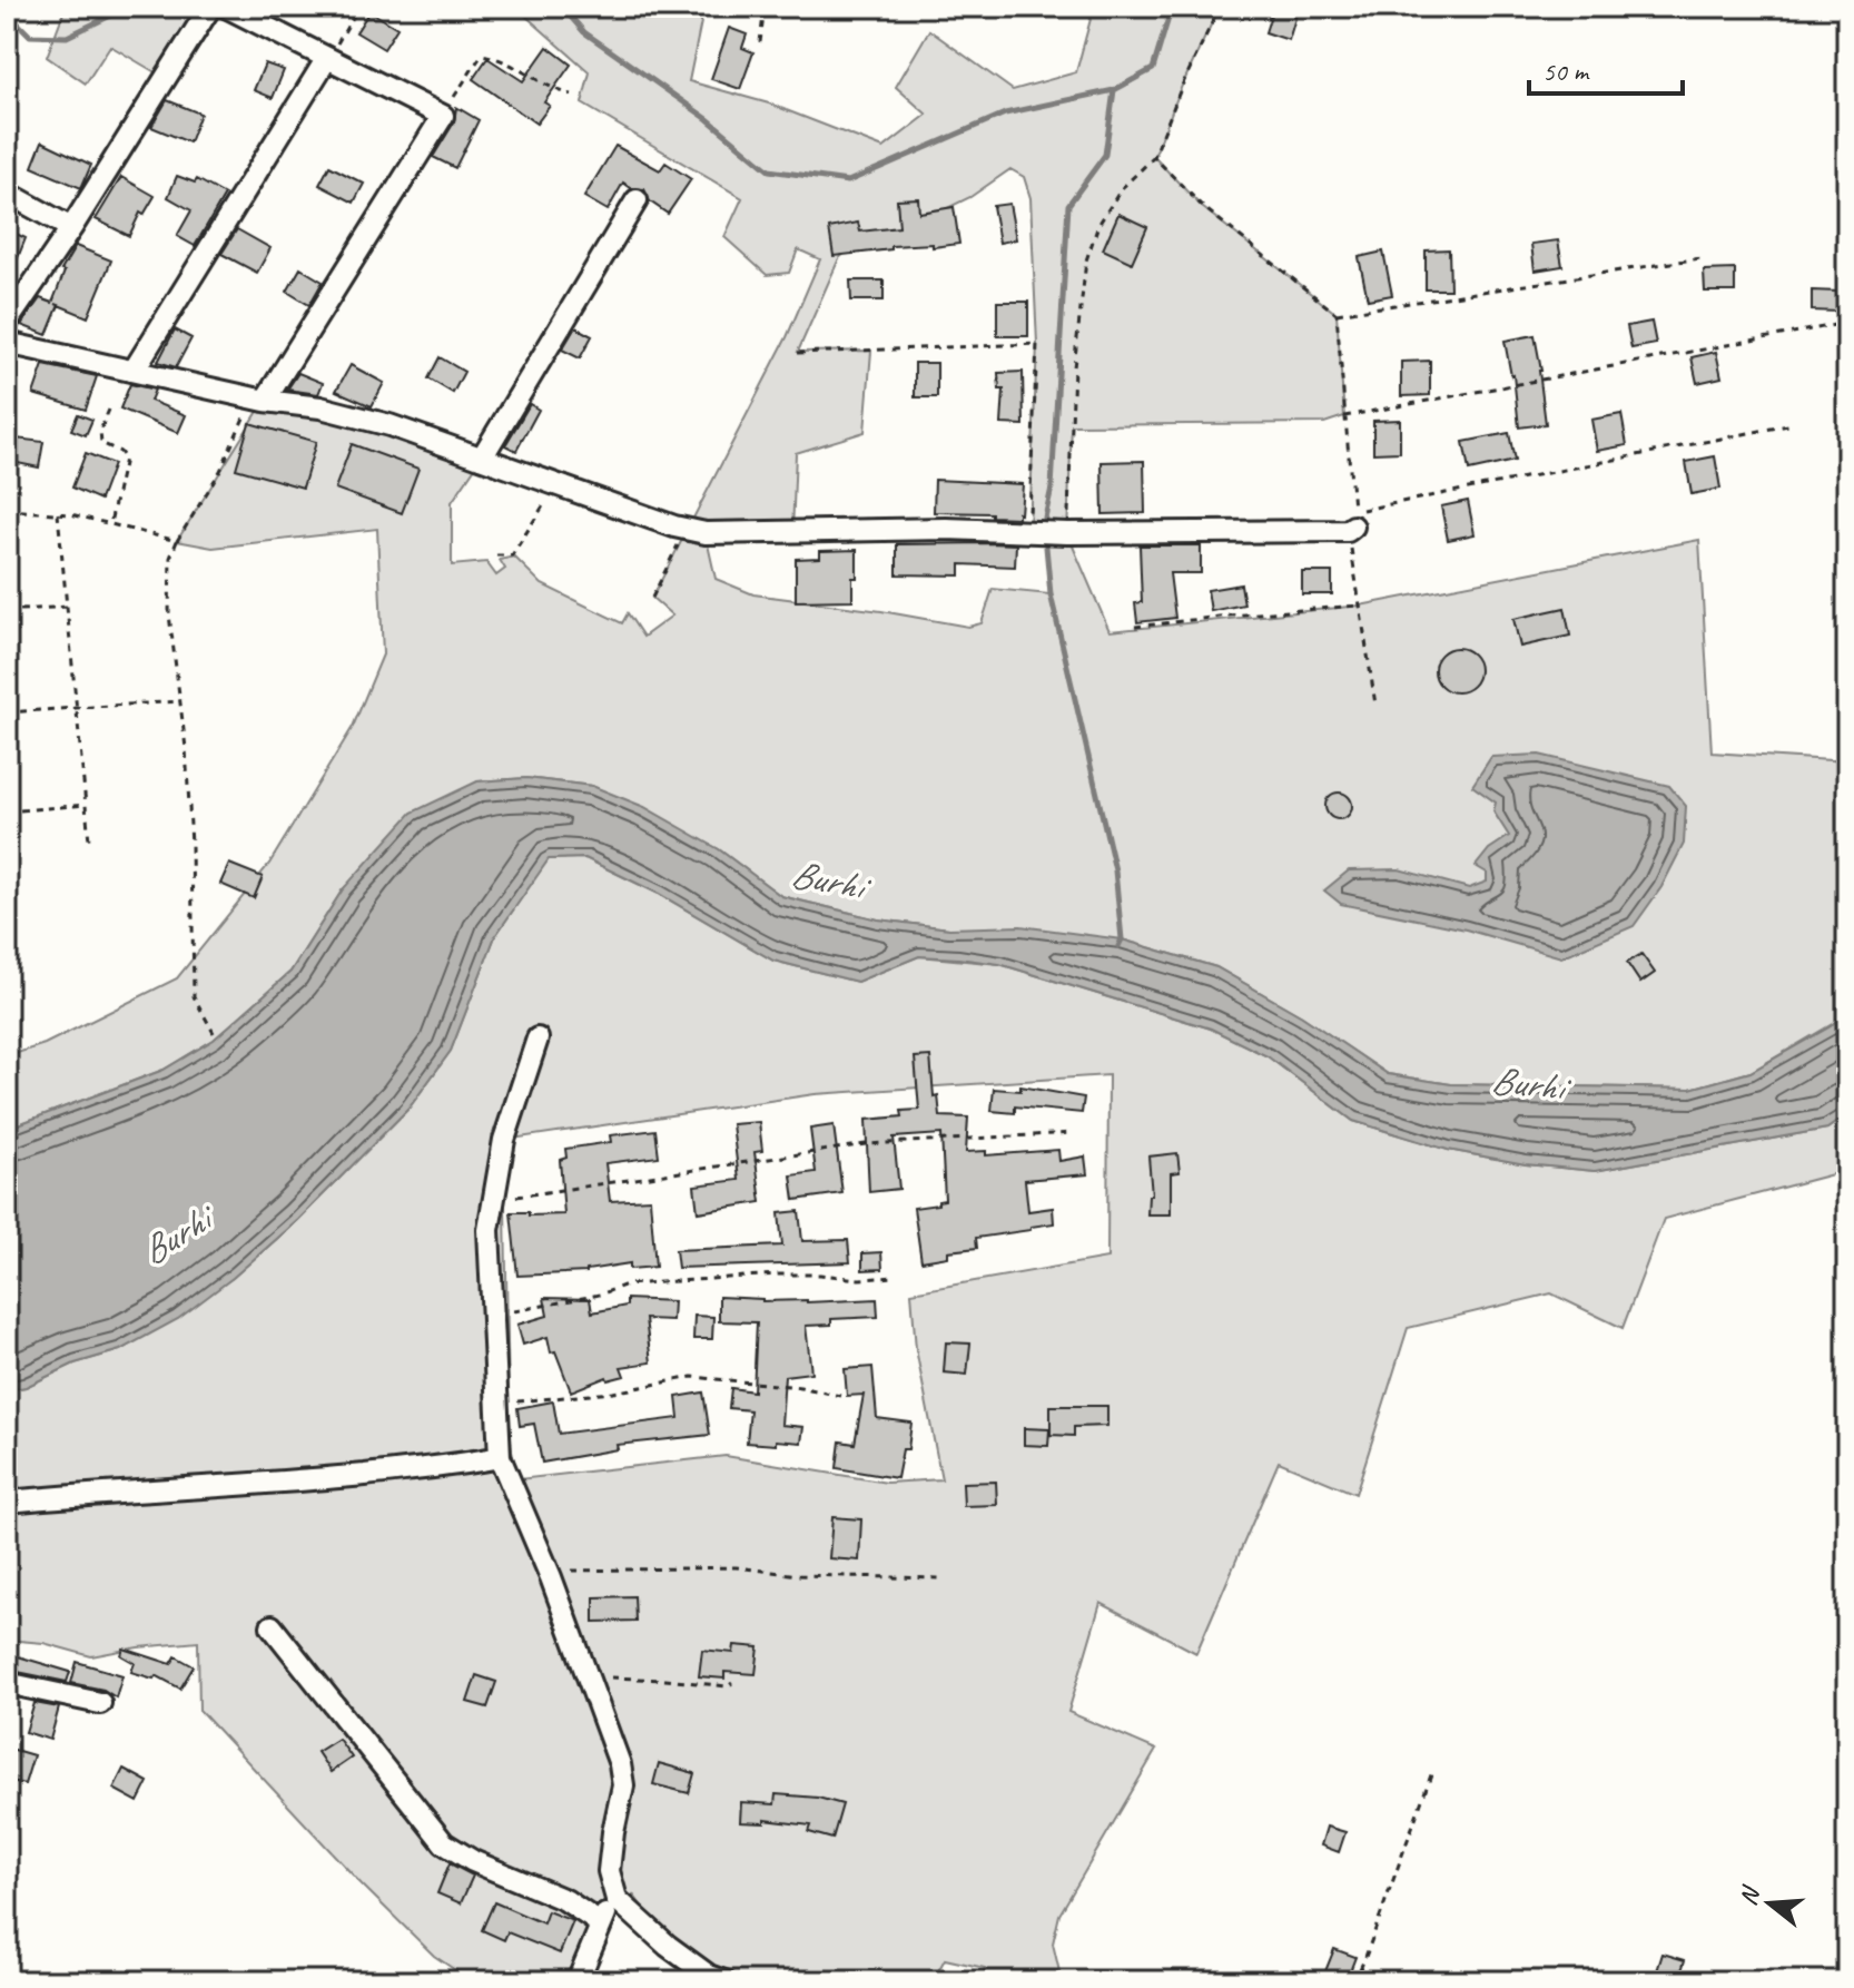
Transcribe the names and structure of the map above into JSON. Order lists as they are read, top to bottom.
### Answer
{
  "water": ["Burhi"],
  "scale_bar": "50 m",
  "north": "left"
}
